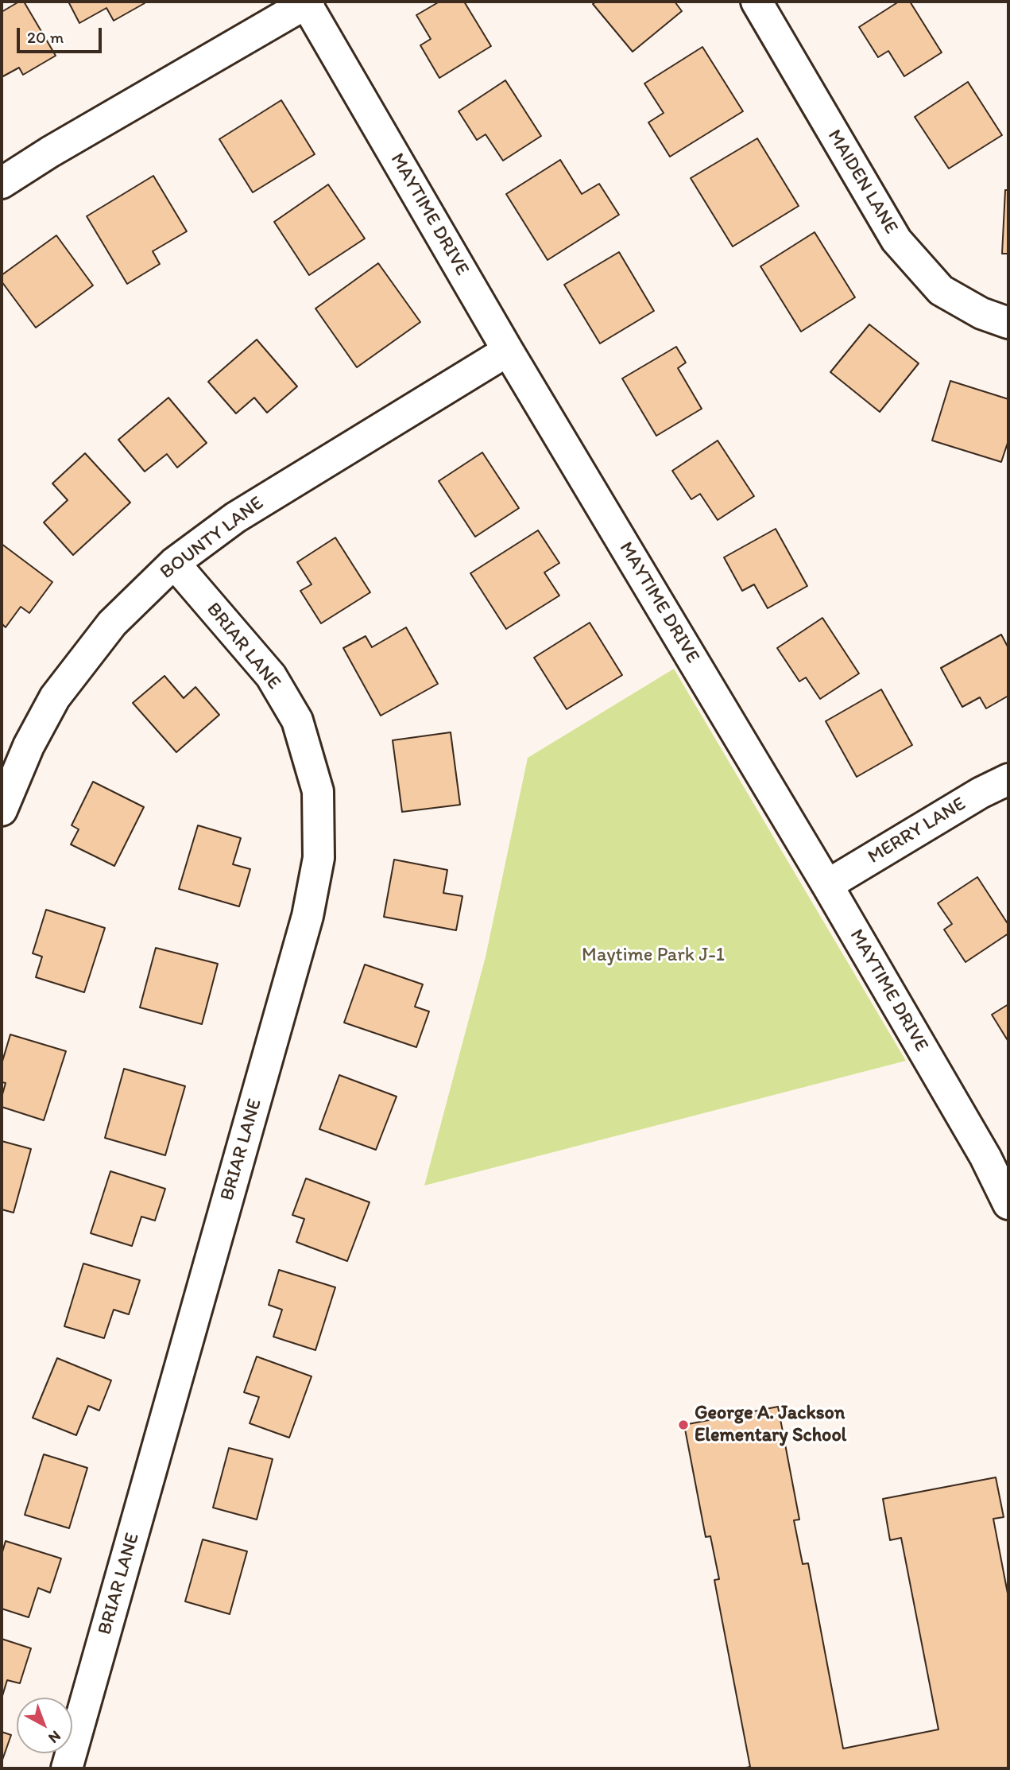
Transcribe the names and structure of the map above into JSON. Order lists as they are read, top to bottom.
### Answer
{
  "streets": {
    "street": [
      "MAIDEN LANE",
      "MAYTIME DRIVE",
      "BOUNTY LANE",
      "BRIAR LANE",
      "MERRY LANE"
    ]
  },
  "crossings": [
    ["MAYTIME DRIVE", "BOUNTY LANE"],
    ["MAYTIME DRIVE", "MERRY LANE"],
    ["BOUNTY LANE", "BRIAR LANE"]
  ],
  "parks": ["Maytime Park J-1"],
  "places": ["George A. Jackson Elementary School"],
  "scale_bar": "20 m",
  "north": "bottom right"
}
